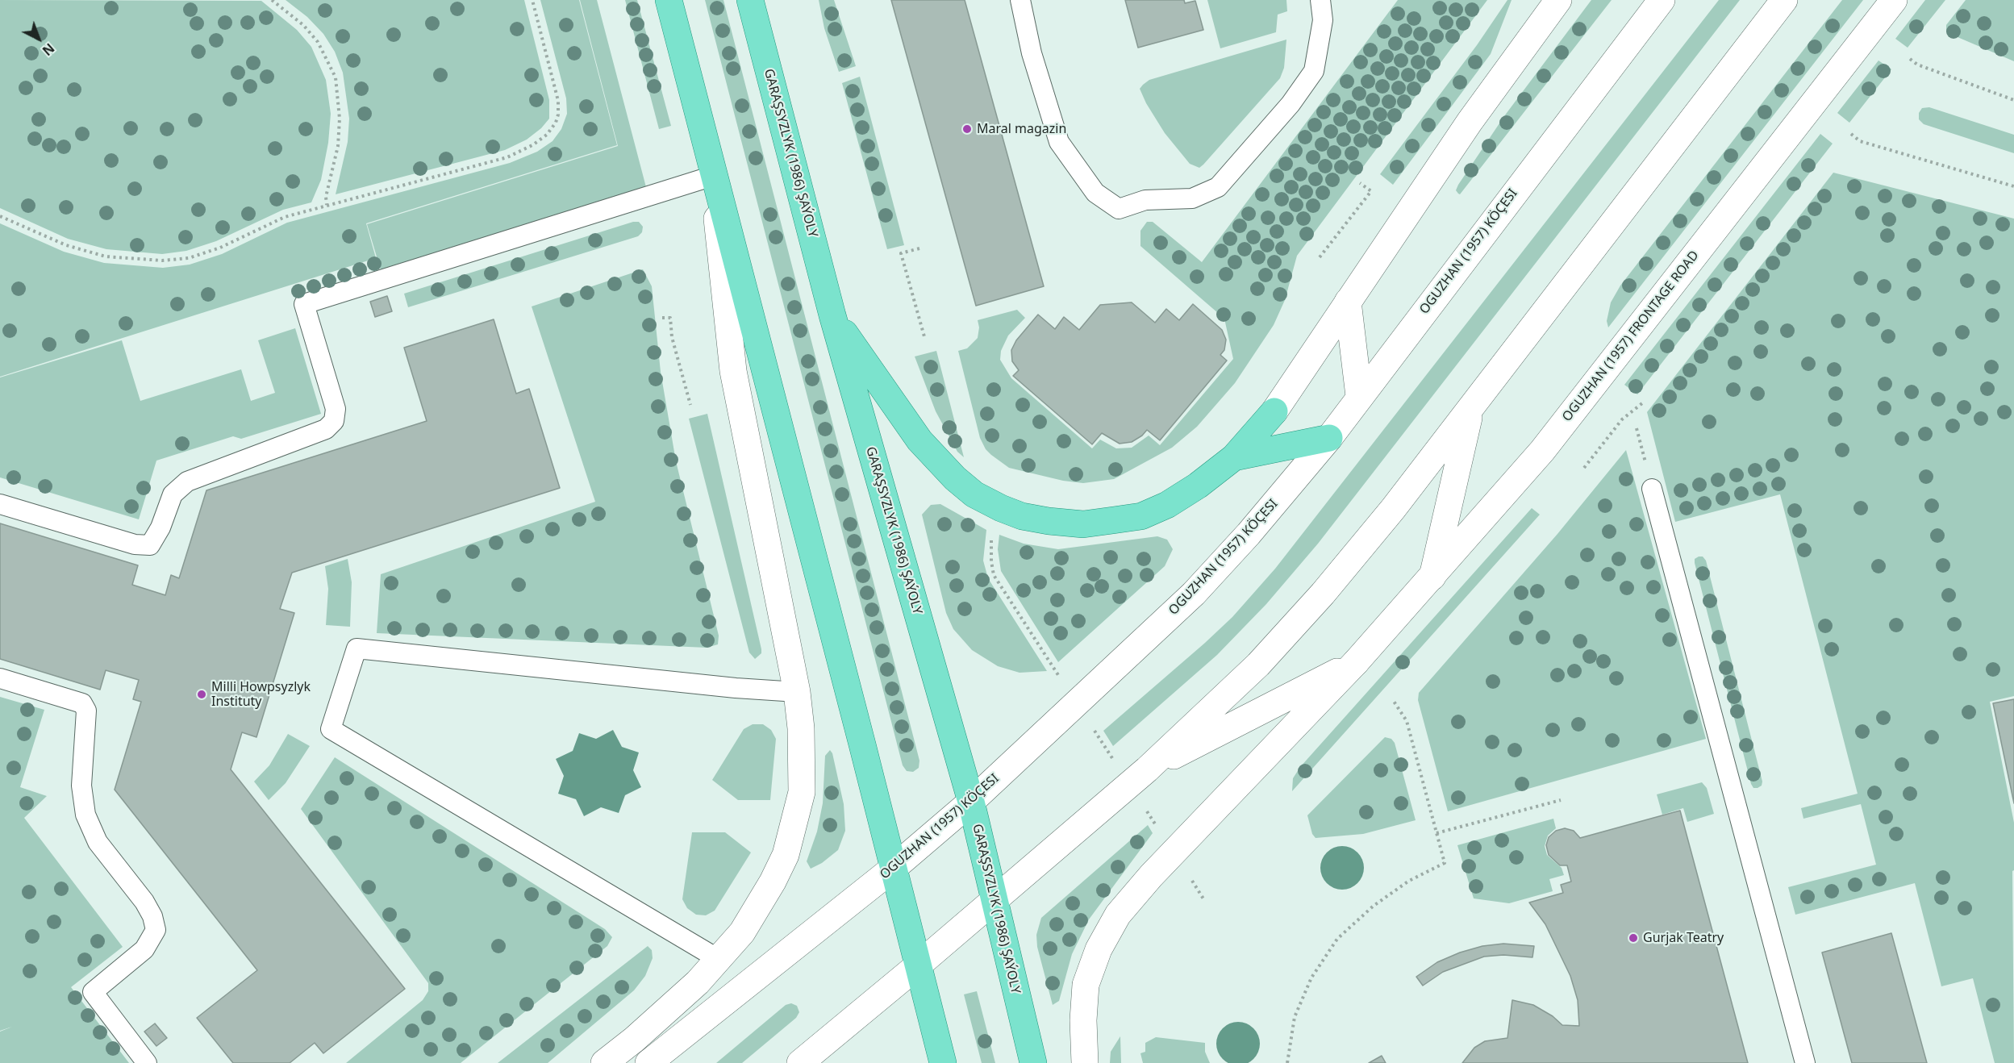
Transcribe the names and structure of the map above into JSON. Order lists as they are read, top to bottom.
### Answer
{
  "streets": {
    "main road": ["GARAŞSYZLYK (1986) ŞAÝOLY", "OGUZHAN (1957) KÖÇESI", "OGUZHAN (1957) FRONTAGE ROAD"]
  },
  "crossings": [
    ["GARAŞSYZLYK (1986) ŞAÝOLY", "OGUZHAN (1957) KÖÇESI"]
  ],
  "places": ["Maral magazin", "Milli Howpsyzlyk Instituty", "Gurjak Teatry"],
  "north": "bottom right"
}
